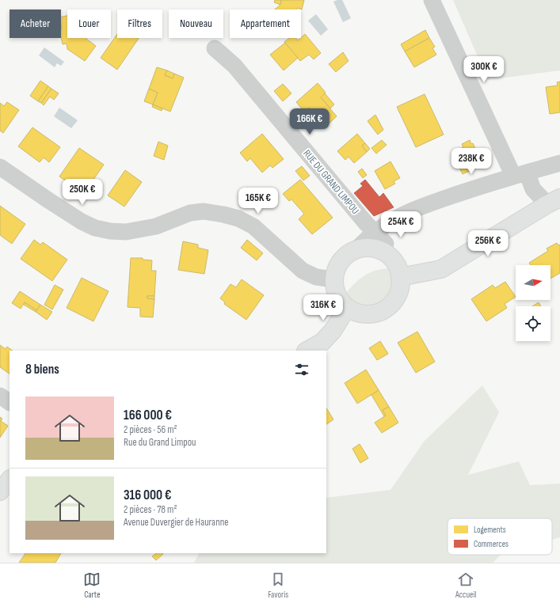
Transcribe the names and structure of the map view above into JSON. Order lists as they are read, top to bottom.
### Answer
{
  "streets": {
    "street": ["RUE DU GRAND LIMPOU"]
  },
  "legend": ["Logements", "Commerces"],
  "north": "right",
  "page": {
    "chip": [
      "Acheter",
      "Louer",
      "Filtres",
      "Nouveau",
      "Appartement"
    ],
    "price": [
      "300K €",
      "166K €",
      "238K €",
      "250K €",
      "165K €",
      "254K €",
      "256K €",
      "316K €"
    ],
    "heading": "8 biens",
    "list": [
      {
        "name": "166 000 €",
        "note": "2 pièces · 56 m² · Rue du Grand Limpou"
      },
      {
        "name": "316 000 €",
        "note": "2 pièces · 78 m² · Avenue Duvergier de Hauranne"
      }
    ],
    "tabs": ["Carte", "Favoris", "Accueil"]
  }
}
